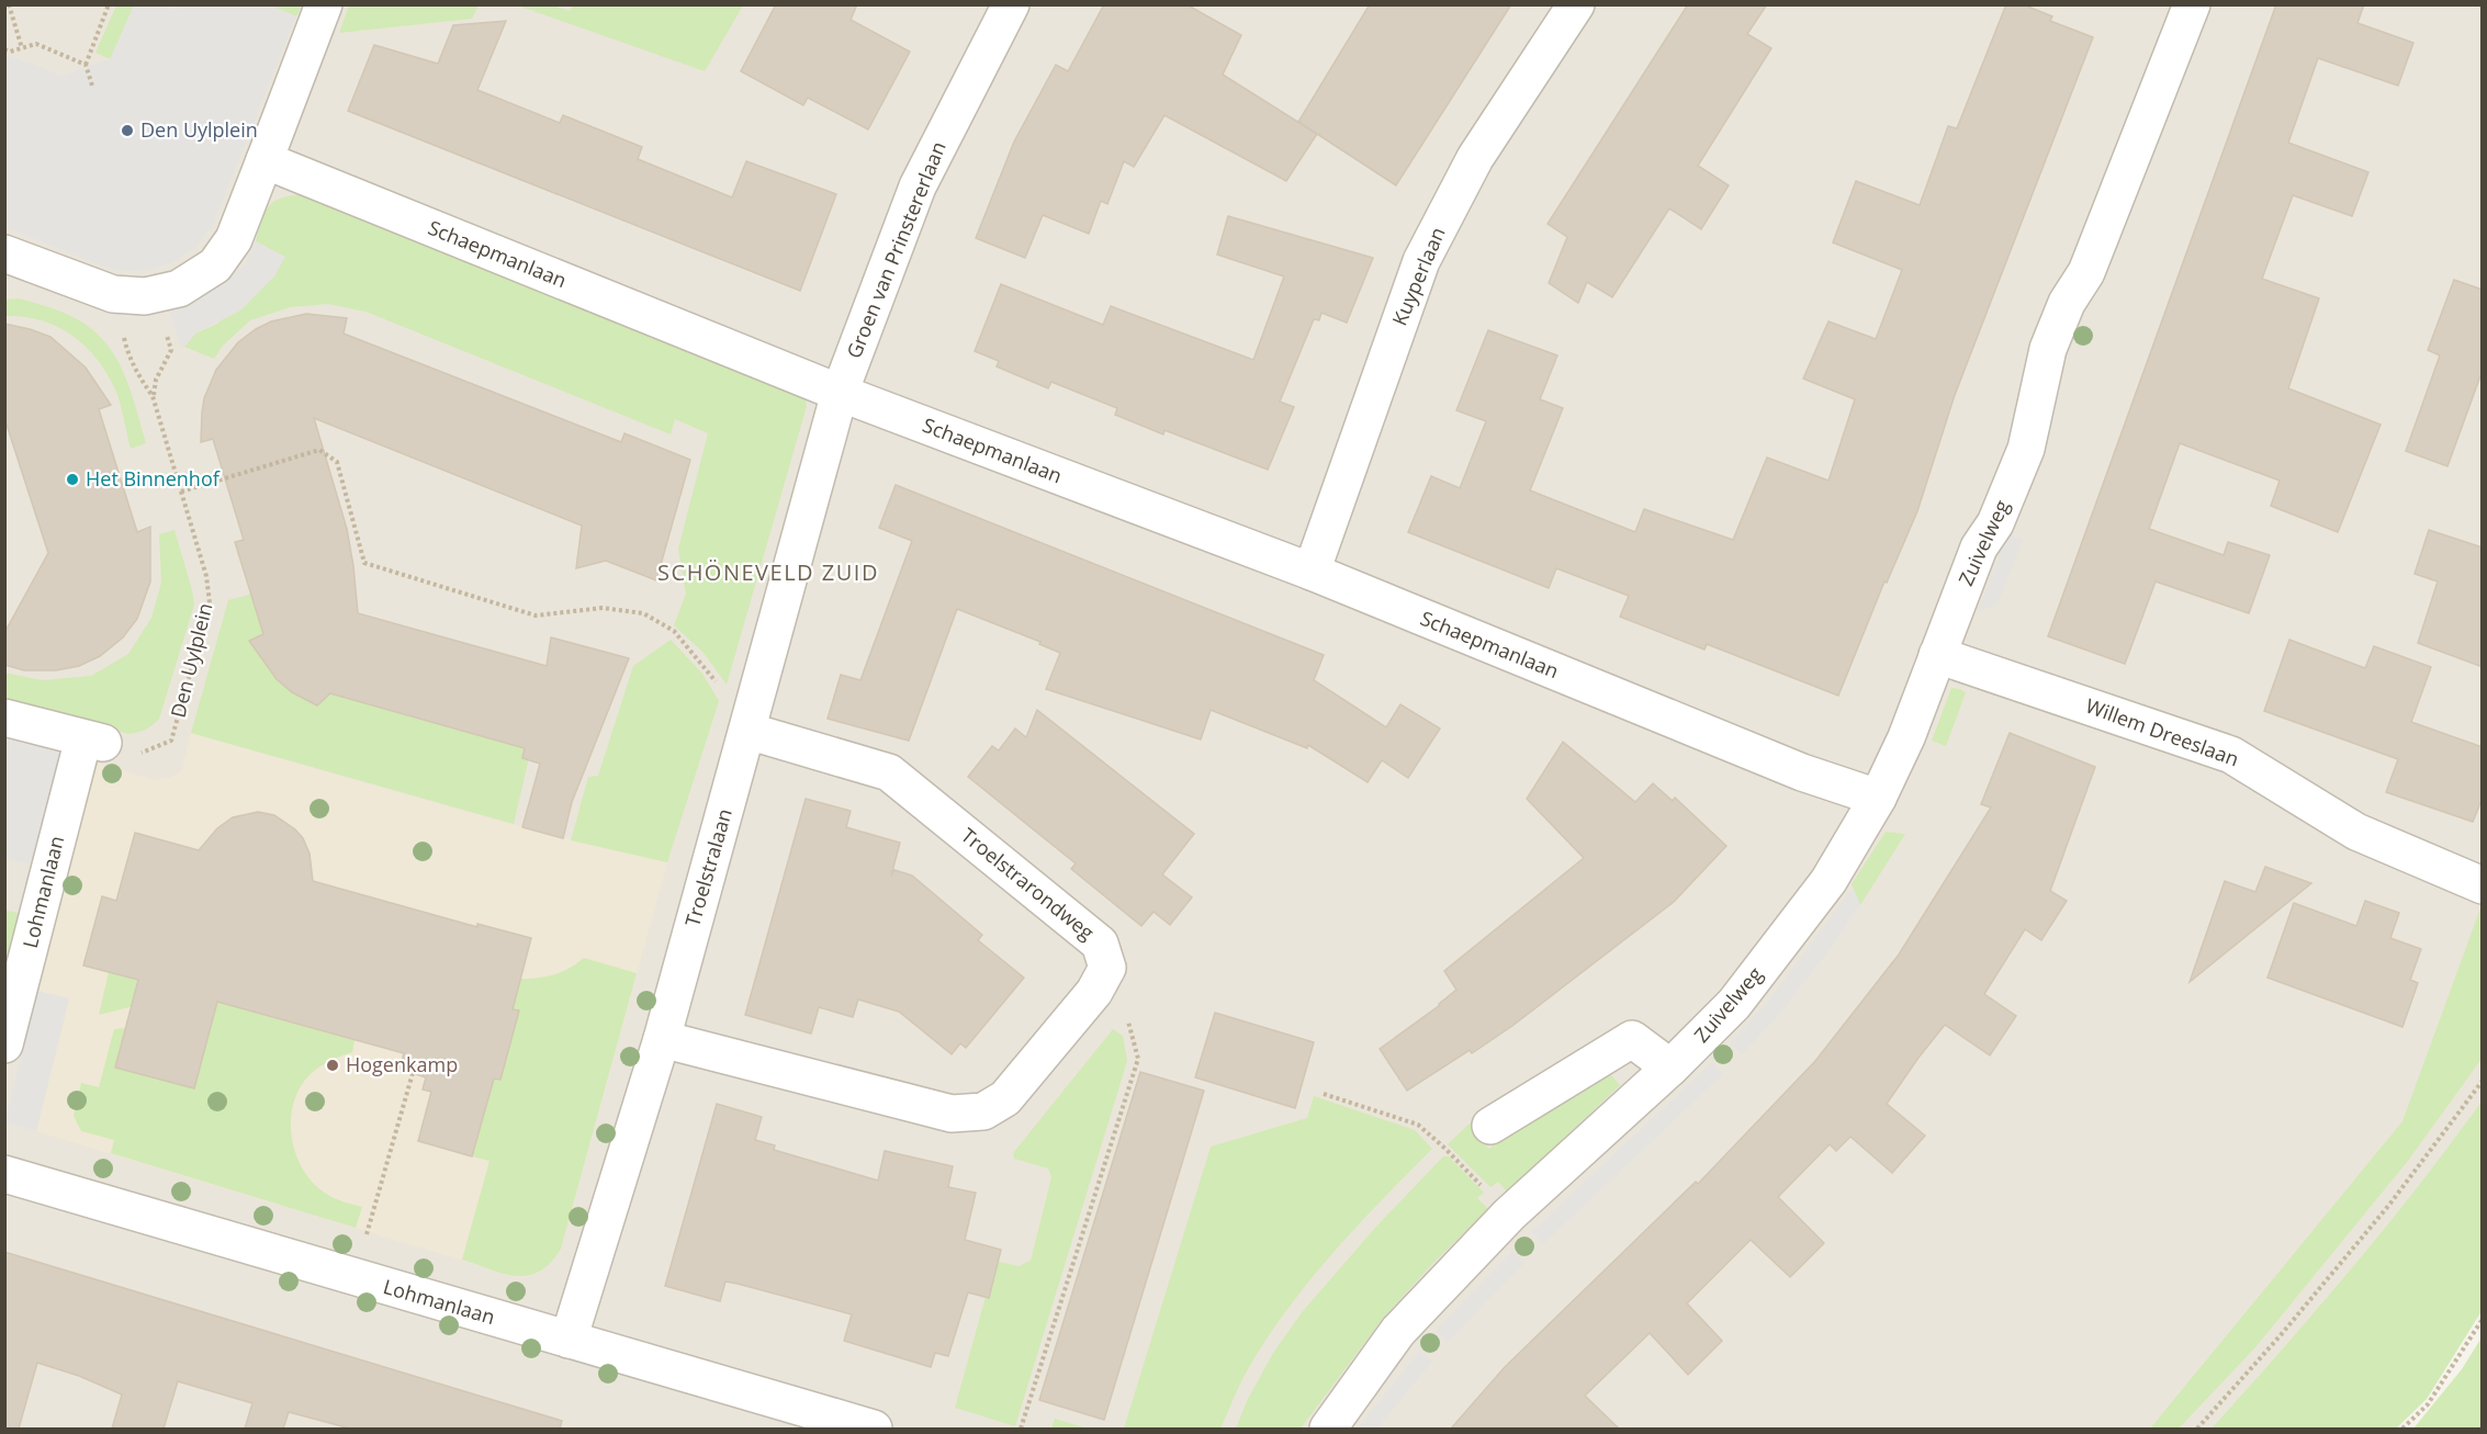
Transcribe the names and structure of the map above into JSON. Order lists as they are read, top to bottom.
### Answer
{
  "streets": {
    "street": [
      "Groen van Prinstererlaan",
      "Schaepmanlaan",
      "Kuyperlaan",
      "Zuivelweg",
      "Willem Dreeslaan",
      "Troelstralaan",
      "Troelstrarondweg",
      "Lohmanlaan"
    ],
    "path": ["Den Uylplein"]
  },
  "crossings": [
    ["Groen van Prinstererlaan", "Schaepmanlaan"],
    ["Groen van Prinstererlaan", "Troelstralaan"],
    ["Schaepmanlaan", "Kuyperlaan"],
    ["Schaepmanlaan", "Zuivelweg"],
    ["Schaepmanlaan", "Troelstralaan"],
    ["Zuivelweg", "Willem Dreeslaan"],
    ["Den Uylplein", "Lohmanlaan"],
    ["Troelstralaan", "Troelstrarondweg"],
    ["Troelstralaan", "Lohmanlaan"]
  ],
  "districts": ["SCHÖNEVELD ZUID"],
  "places": ["Den Uylplein", "Het Binnenhof", "Hogenkamp"]
}
